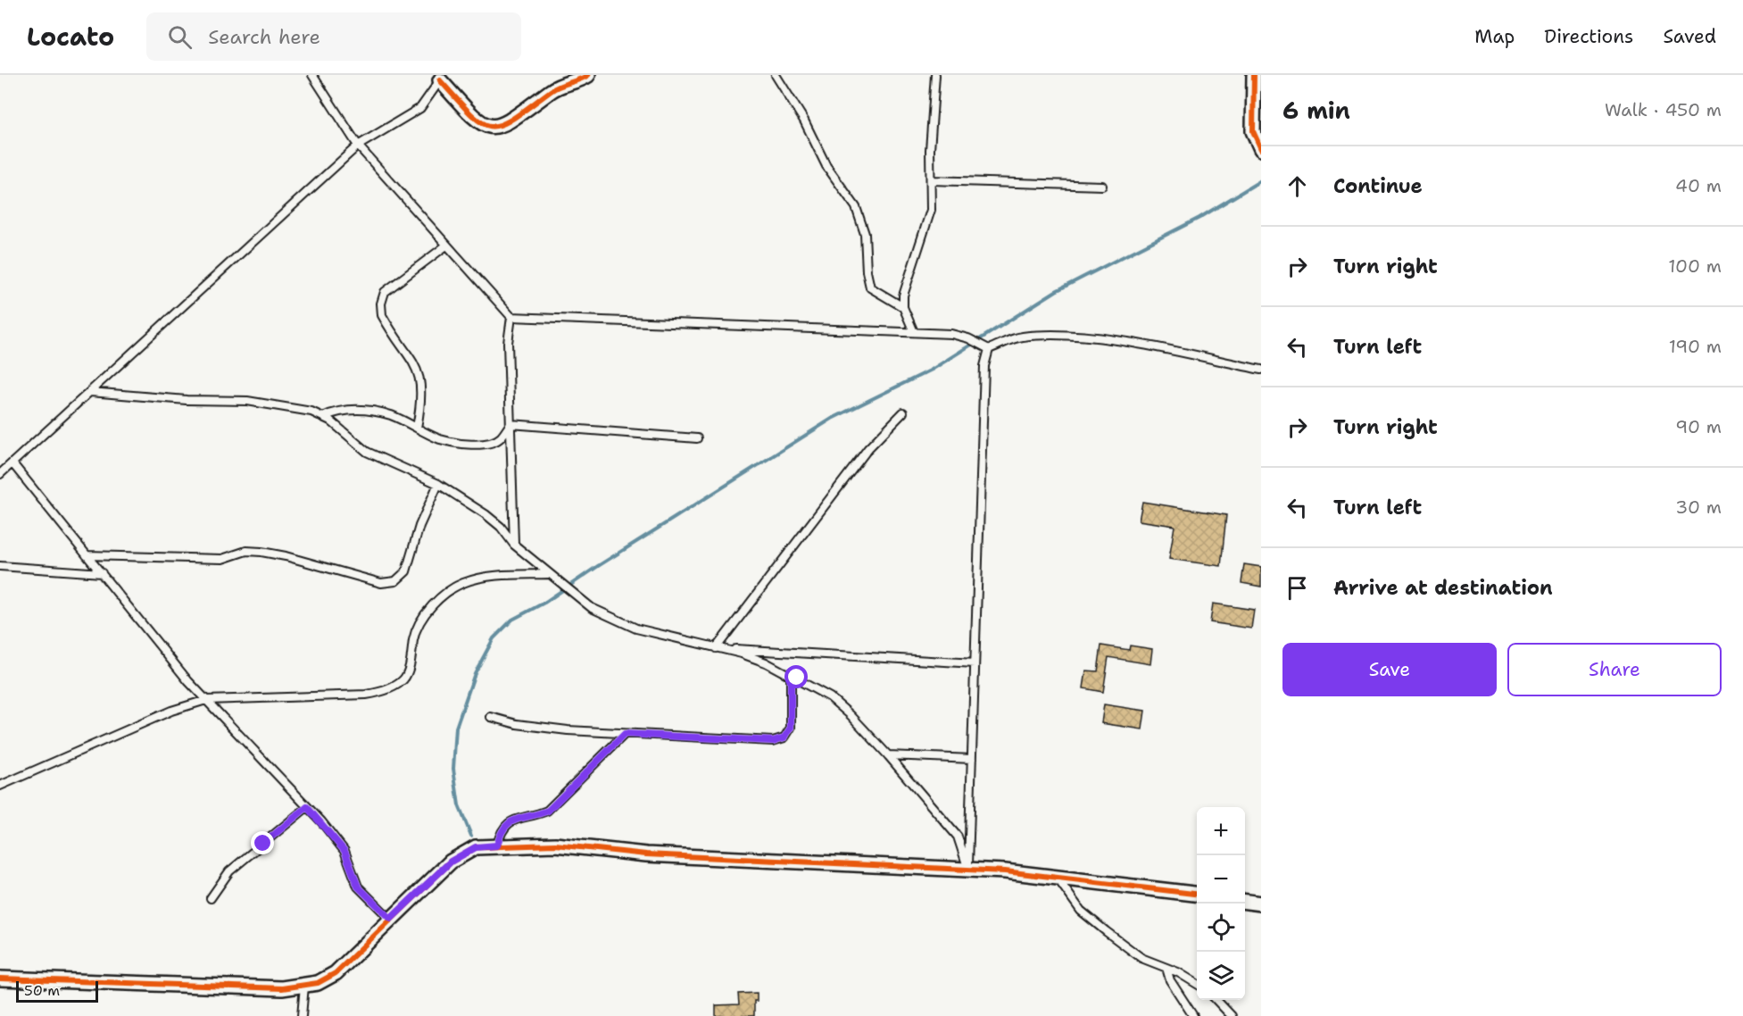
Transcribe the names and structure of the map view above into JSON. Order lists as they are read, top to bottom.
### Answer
{
  "scale_bar": "50 m",
  "page": {
    "header": "Locato",
    "search": "Search here",
    "nav": ["Map", "Directions", "Saved"],
    "heading": ["6 min", "Walk · 450 m"],
    "list": [
      ["Continue", "40 m"],
      ["Turn right", "100 m"],
      ["Turn left", "190 m"],
      ["Turn right", "90 m"],
      ["Turn left", "30 m"],
      "Arrive at destination"
    ],
    "buttons": ["Save", "Share"],
    "map_buttons": ["+", "−"],
    "scale": "50 m"
  }
}
